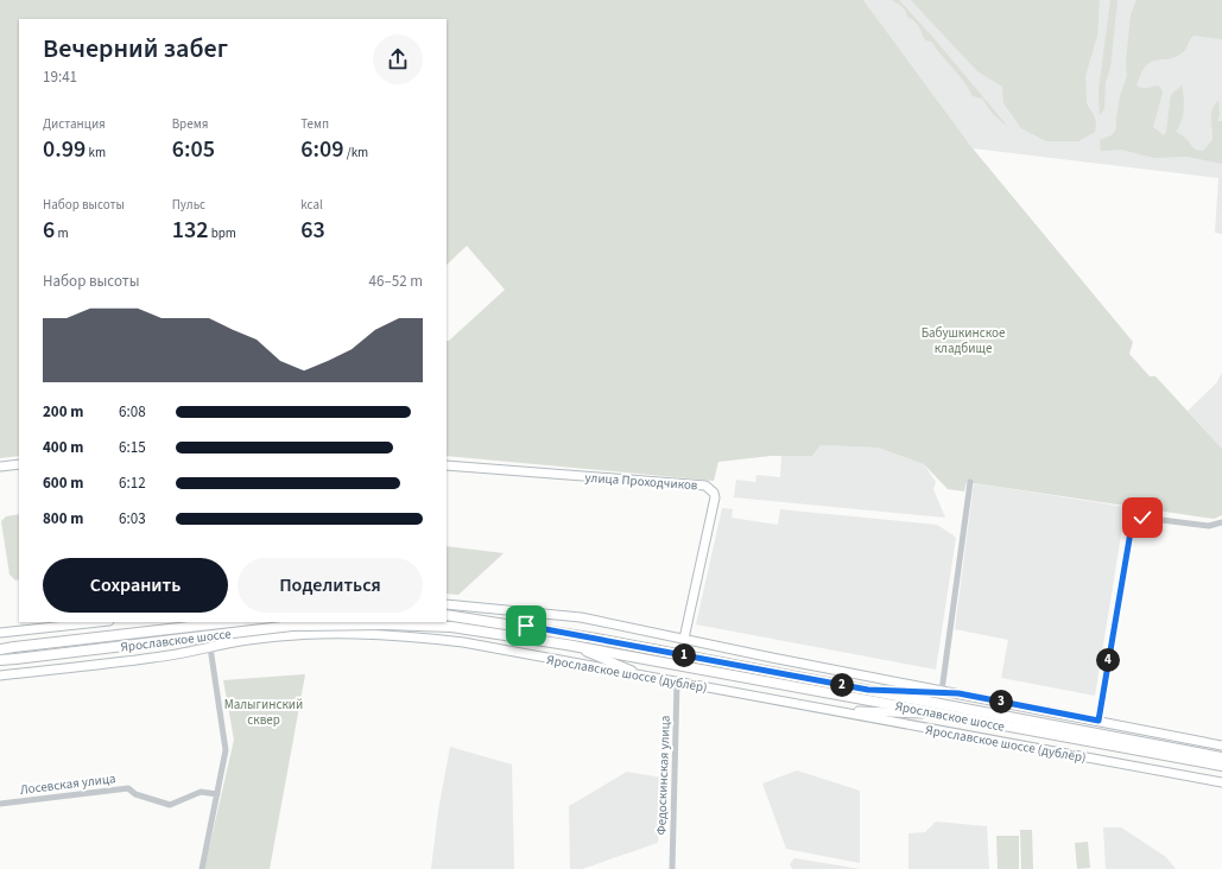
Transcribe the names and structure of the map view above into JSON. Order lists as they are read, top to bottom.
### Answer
{
  "streets": {
    "main road": ["Ярославское шоссе"],
    "street": [
      "улица Проходчиков",
      "Ярославское шоссе (дублёр)",
      "Федоскинская улица",
      "Лосевская улица"
    ]
  },
  "crossings": [
    ["Ярославское шоссе (дублёр)", "Федоскинская улица"]
  ],
  "parks": ["Бабушкинское кладбище", "Малыгинский сквер"],
  "page": {
    "heading": ["Вечерний забег", "19:41"],
    "stats": [
      ["Дистанция", "0.99 km"],
      ["Время", "6:05"],
      ["Темп", "6:09 /km"],
      ["Набор высоты", "6 m"],
      ["Пульс", "132 bpm"],
      ["kcal", "63"]
    ],
    "chart": ["Набор высоты", "46–52 m"],
    "list": [
      {
        "name": "200 m",
        "note": "6:08"
      },
      {
        "name": "400 m",
        "note": "6:15"
      },
      {
        "name": "600 m",
        "note": "6:12"
      },
      {
        "name": "800 m",
        "note": "6:03"
      }
    ],
    "buttons": ["Сохранить", "Поделиться"],
    "pins": [
      "1",
      "4",
      "2",
      "3"
    ]
  }
}
